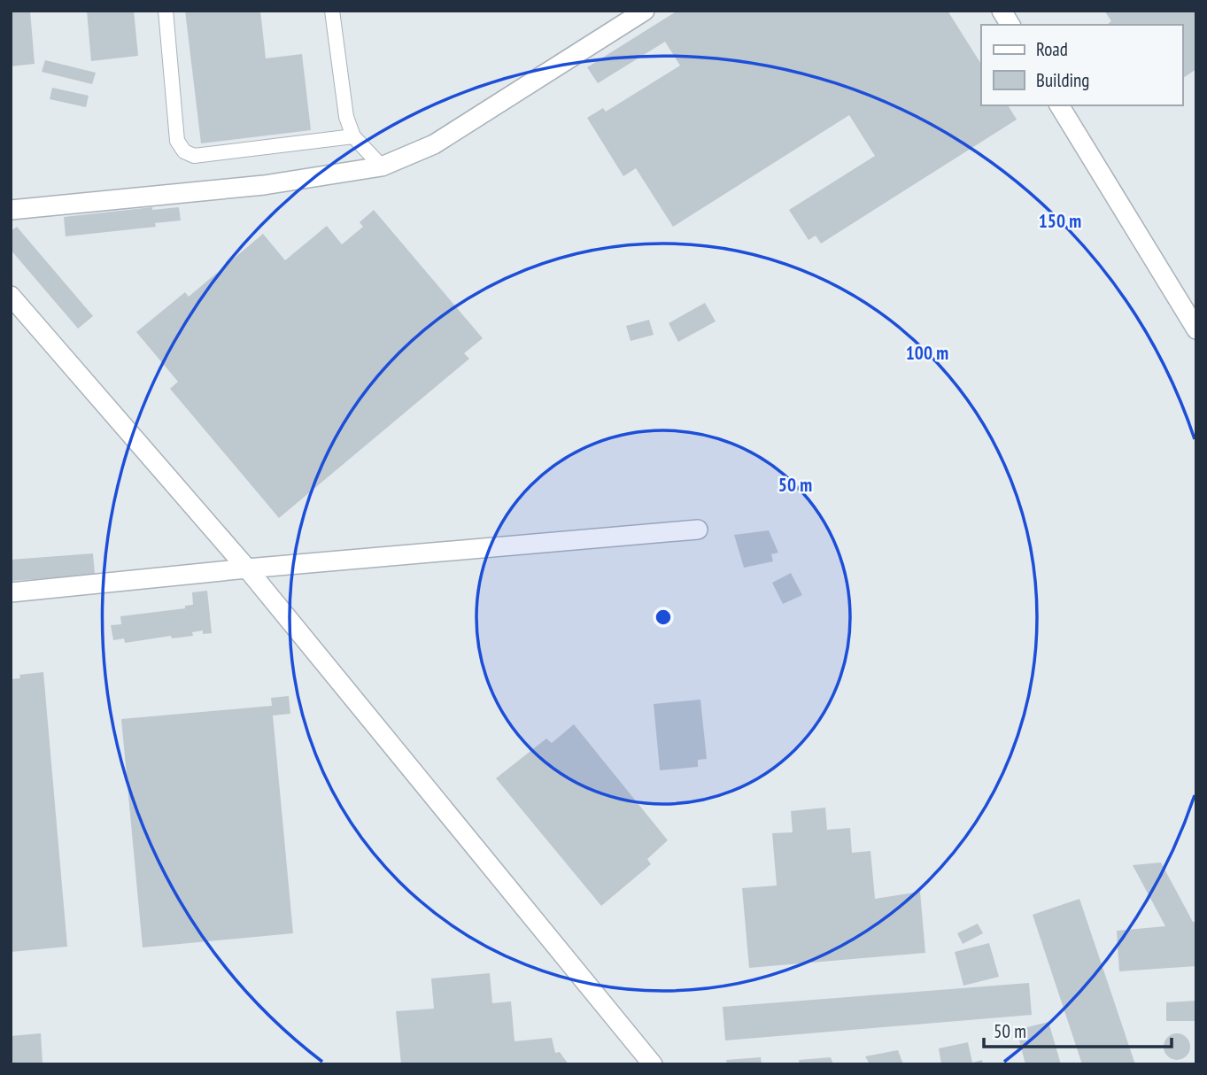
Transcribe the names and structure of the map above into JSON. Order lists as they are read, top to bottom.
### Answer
{
  "legend": ["Road", "Building"],
  "scale_bar": "50 m",
  "rings": ["150 m", "100 m", "50 m"]
}
